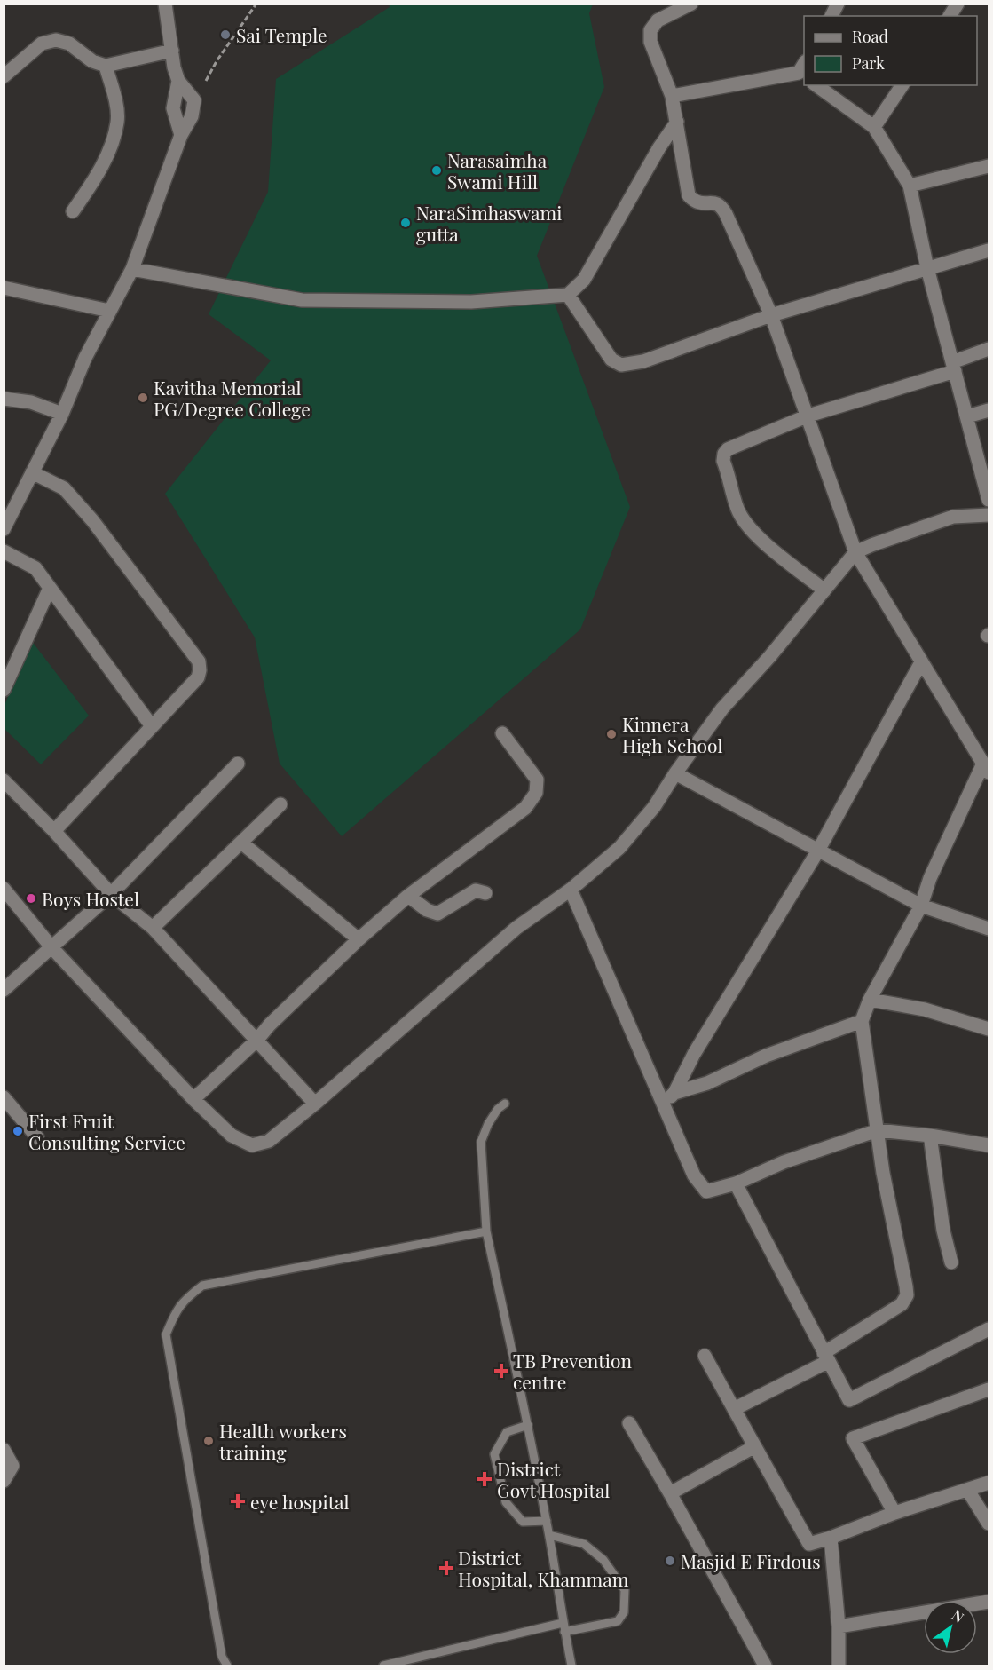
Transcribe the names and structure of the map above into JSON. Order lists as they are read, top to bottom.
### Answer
{
  "places": {
    "other": [
      "Sai Temple",
      "Narasaimha Swami Hill",
      "NaraSimhaswami gutta",
      "Kavitha Memorial PG/Degree College",
      "Kinnera High School",
      "Boys Hostel",
      "First Fruit Consulting Service",
      "Health workers training",
      "Masjid E Firdous"
    ],
    "health": [
      "TB Prevention centre",
      "District Govt Hospital",
      "eye hospital",
      "District Hospital, Khammam"
    ]
  },
  "legend": ["Road", "Park"],
  "north": "top right"
}
